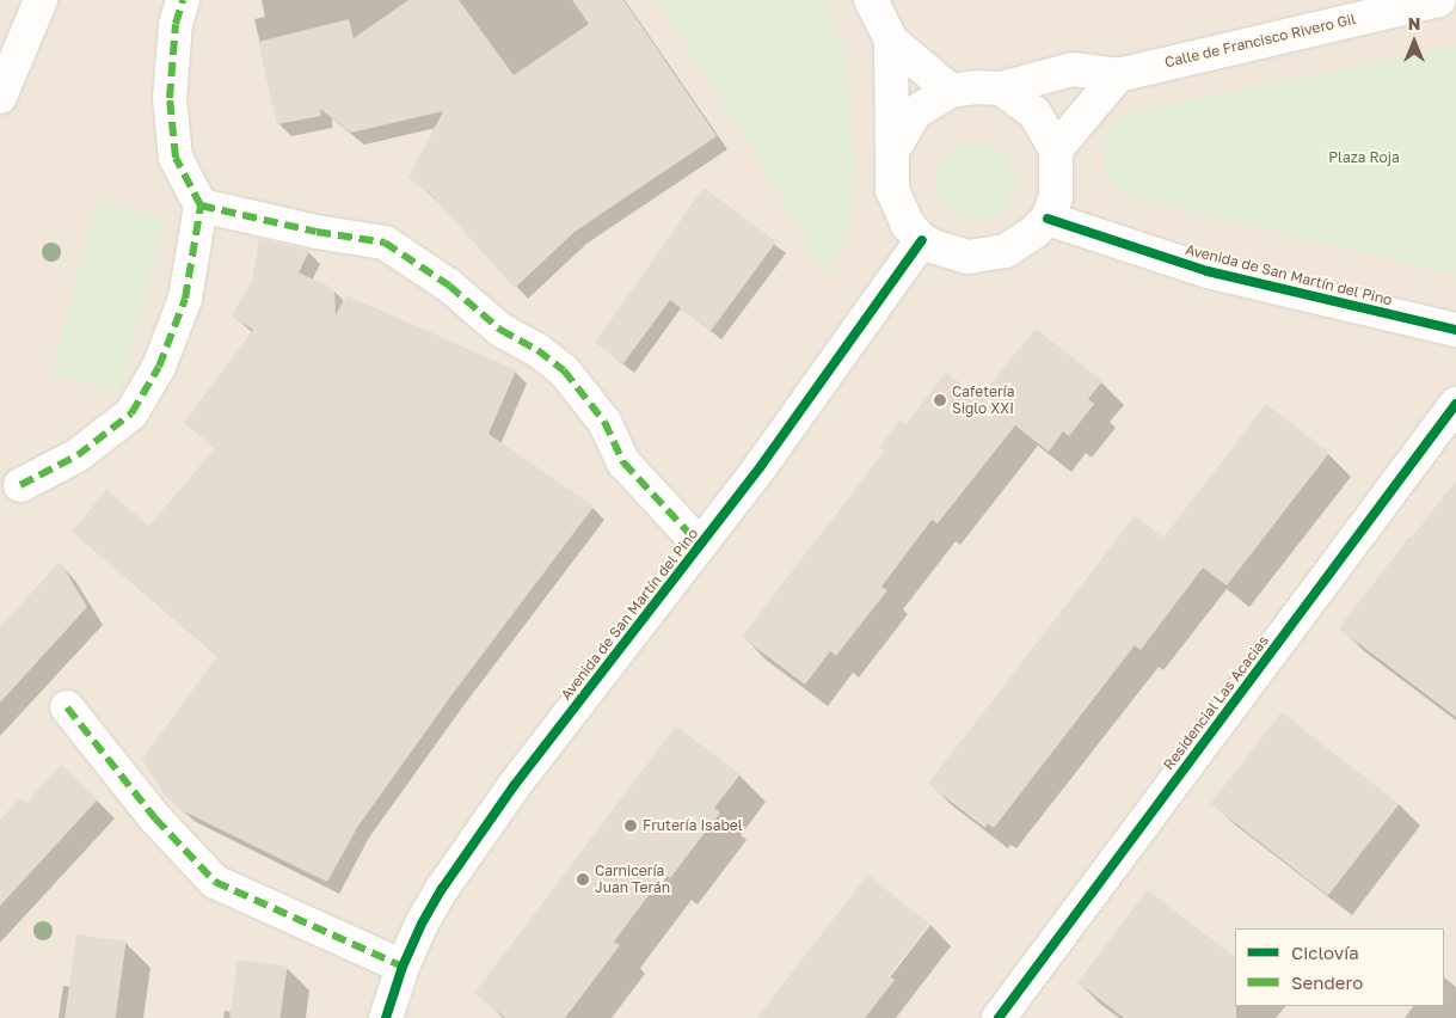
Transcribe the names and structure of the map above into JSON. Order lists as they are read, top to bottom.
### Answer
{
  "streets": {
    "street": ["Calle de Francisco Rivero Gil", "Avenida de San Martín del Pino", "Residencial Las Acacias"]
  },
  "crossings": [
    ["Calle de Francisco Rivero Gil", "Avenida de San Martín del Pino"]
  ],
  "parks": ["Plaza Roja"],
  "places": ["Cafetería Siglo XXI", "Frutería Isabel", "Carnicería Juan Terán"],
  "legend": ["Ciclovía", "Sendero"],
  "north": "top"
}
